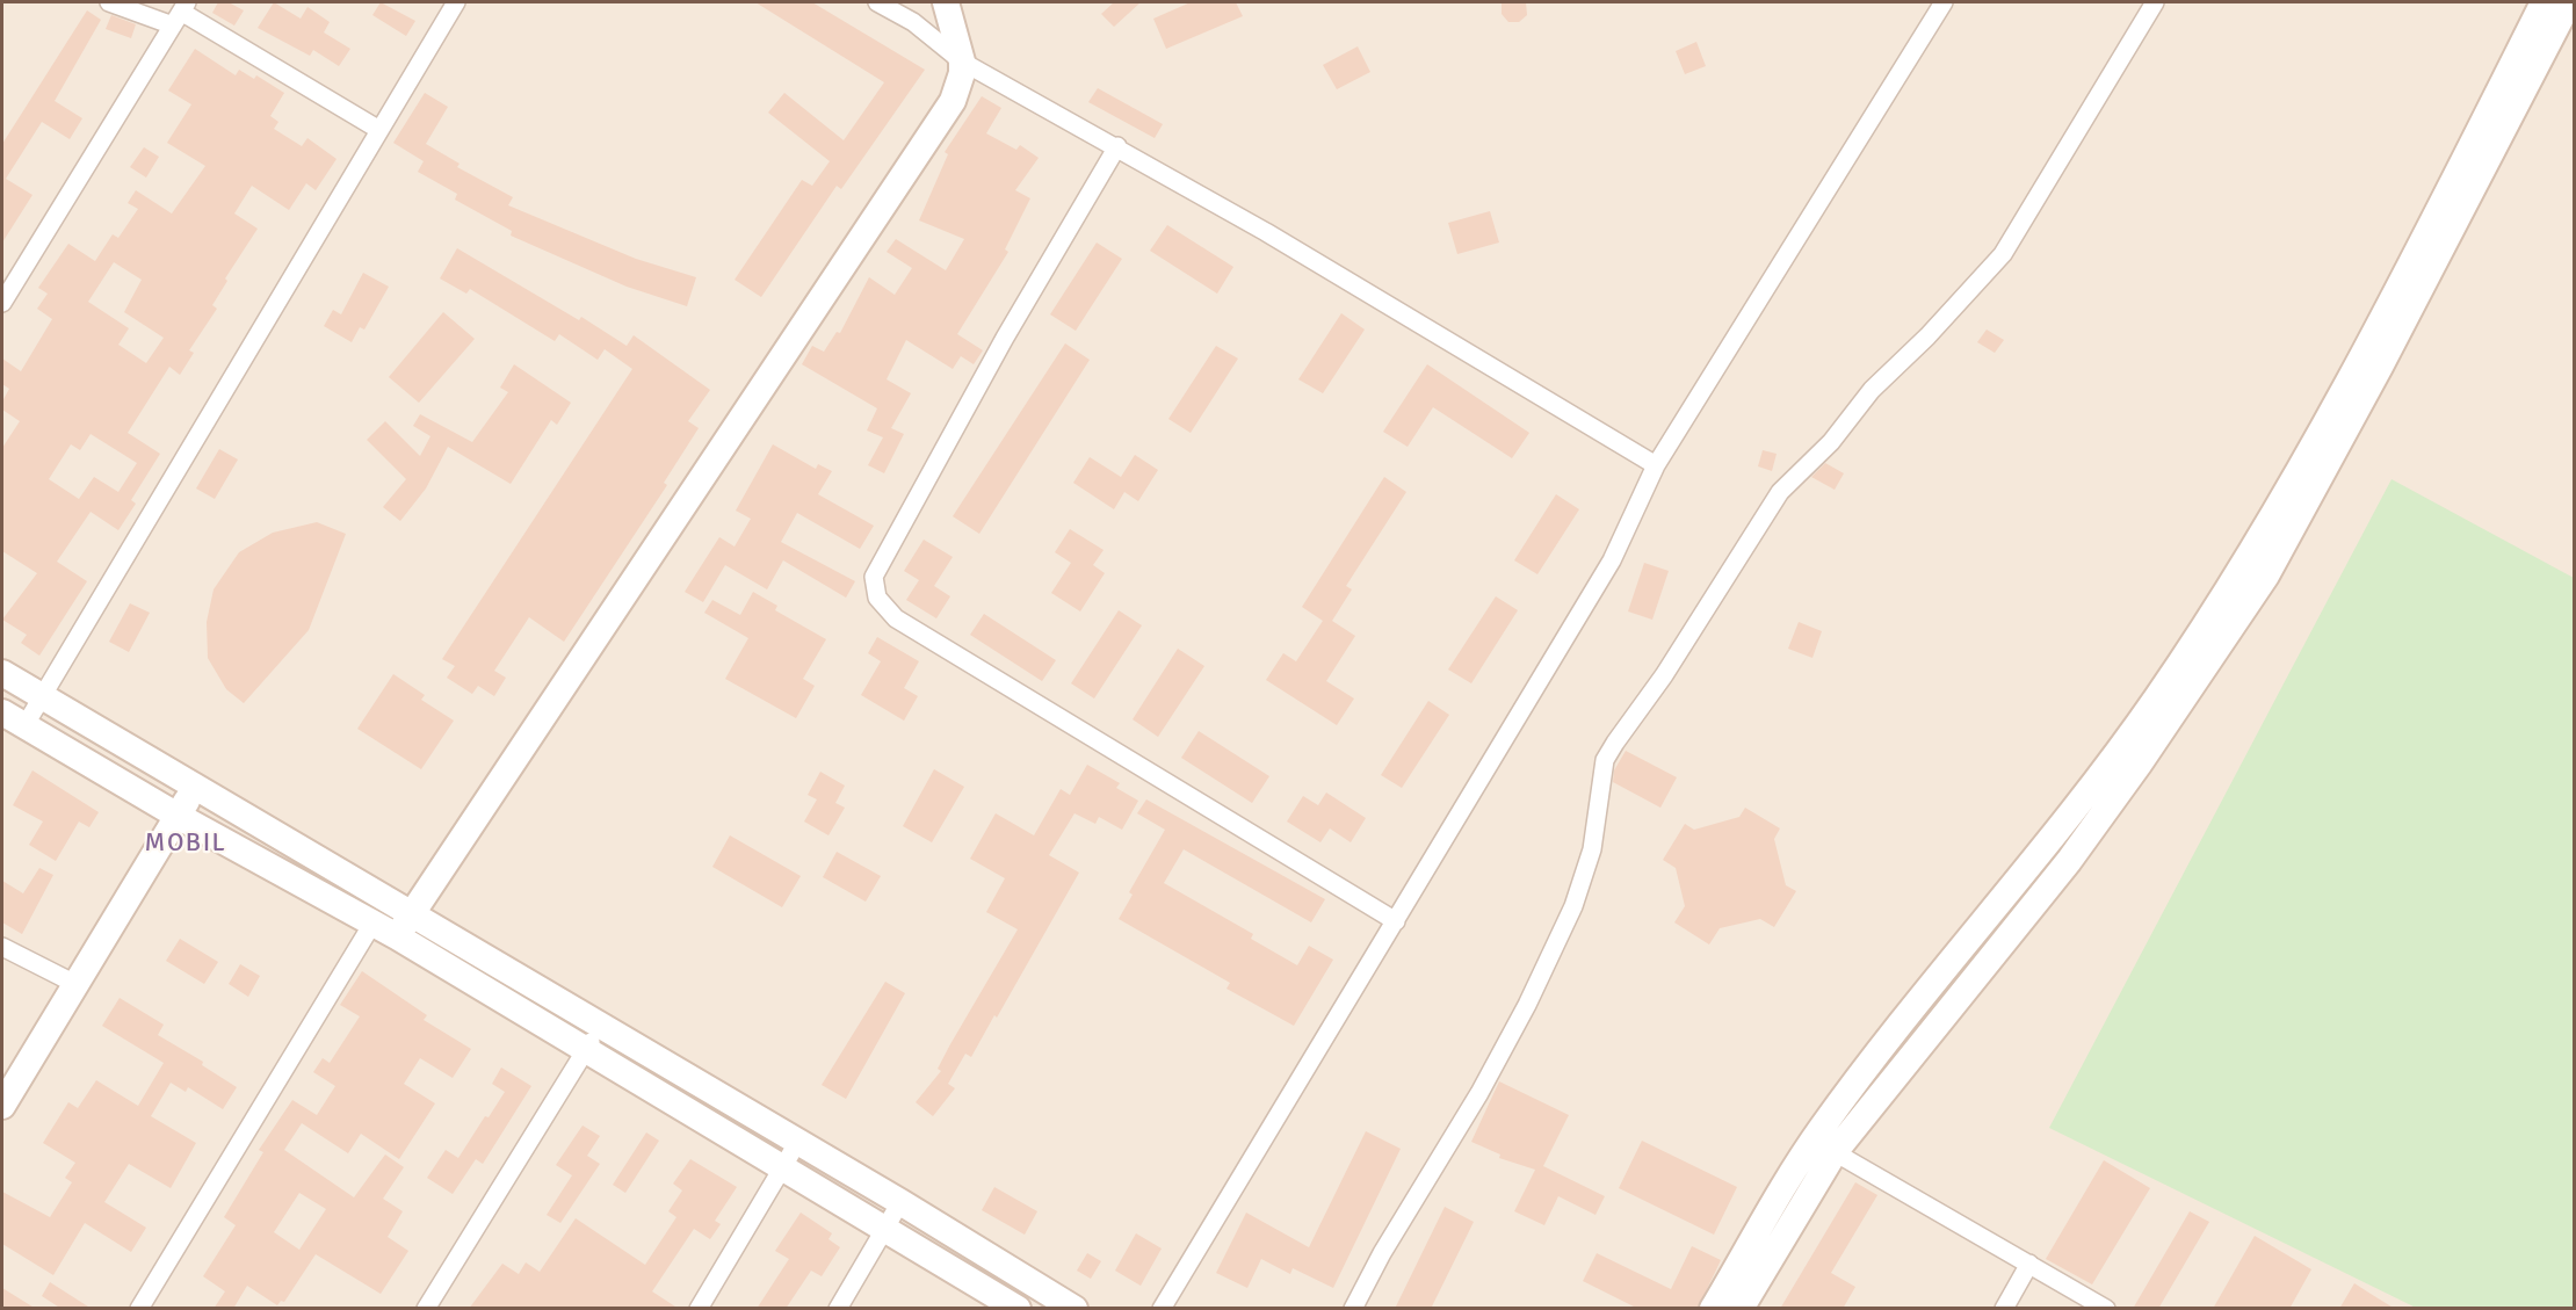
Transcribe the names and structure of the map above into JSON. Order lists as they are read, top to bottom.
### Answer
{
  "districts": ["MOBIL"]
}
